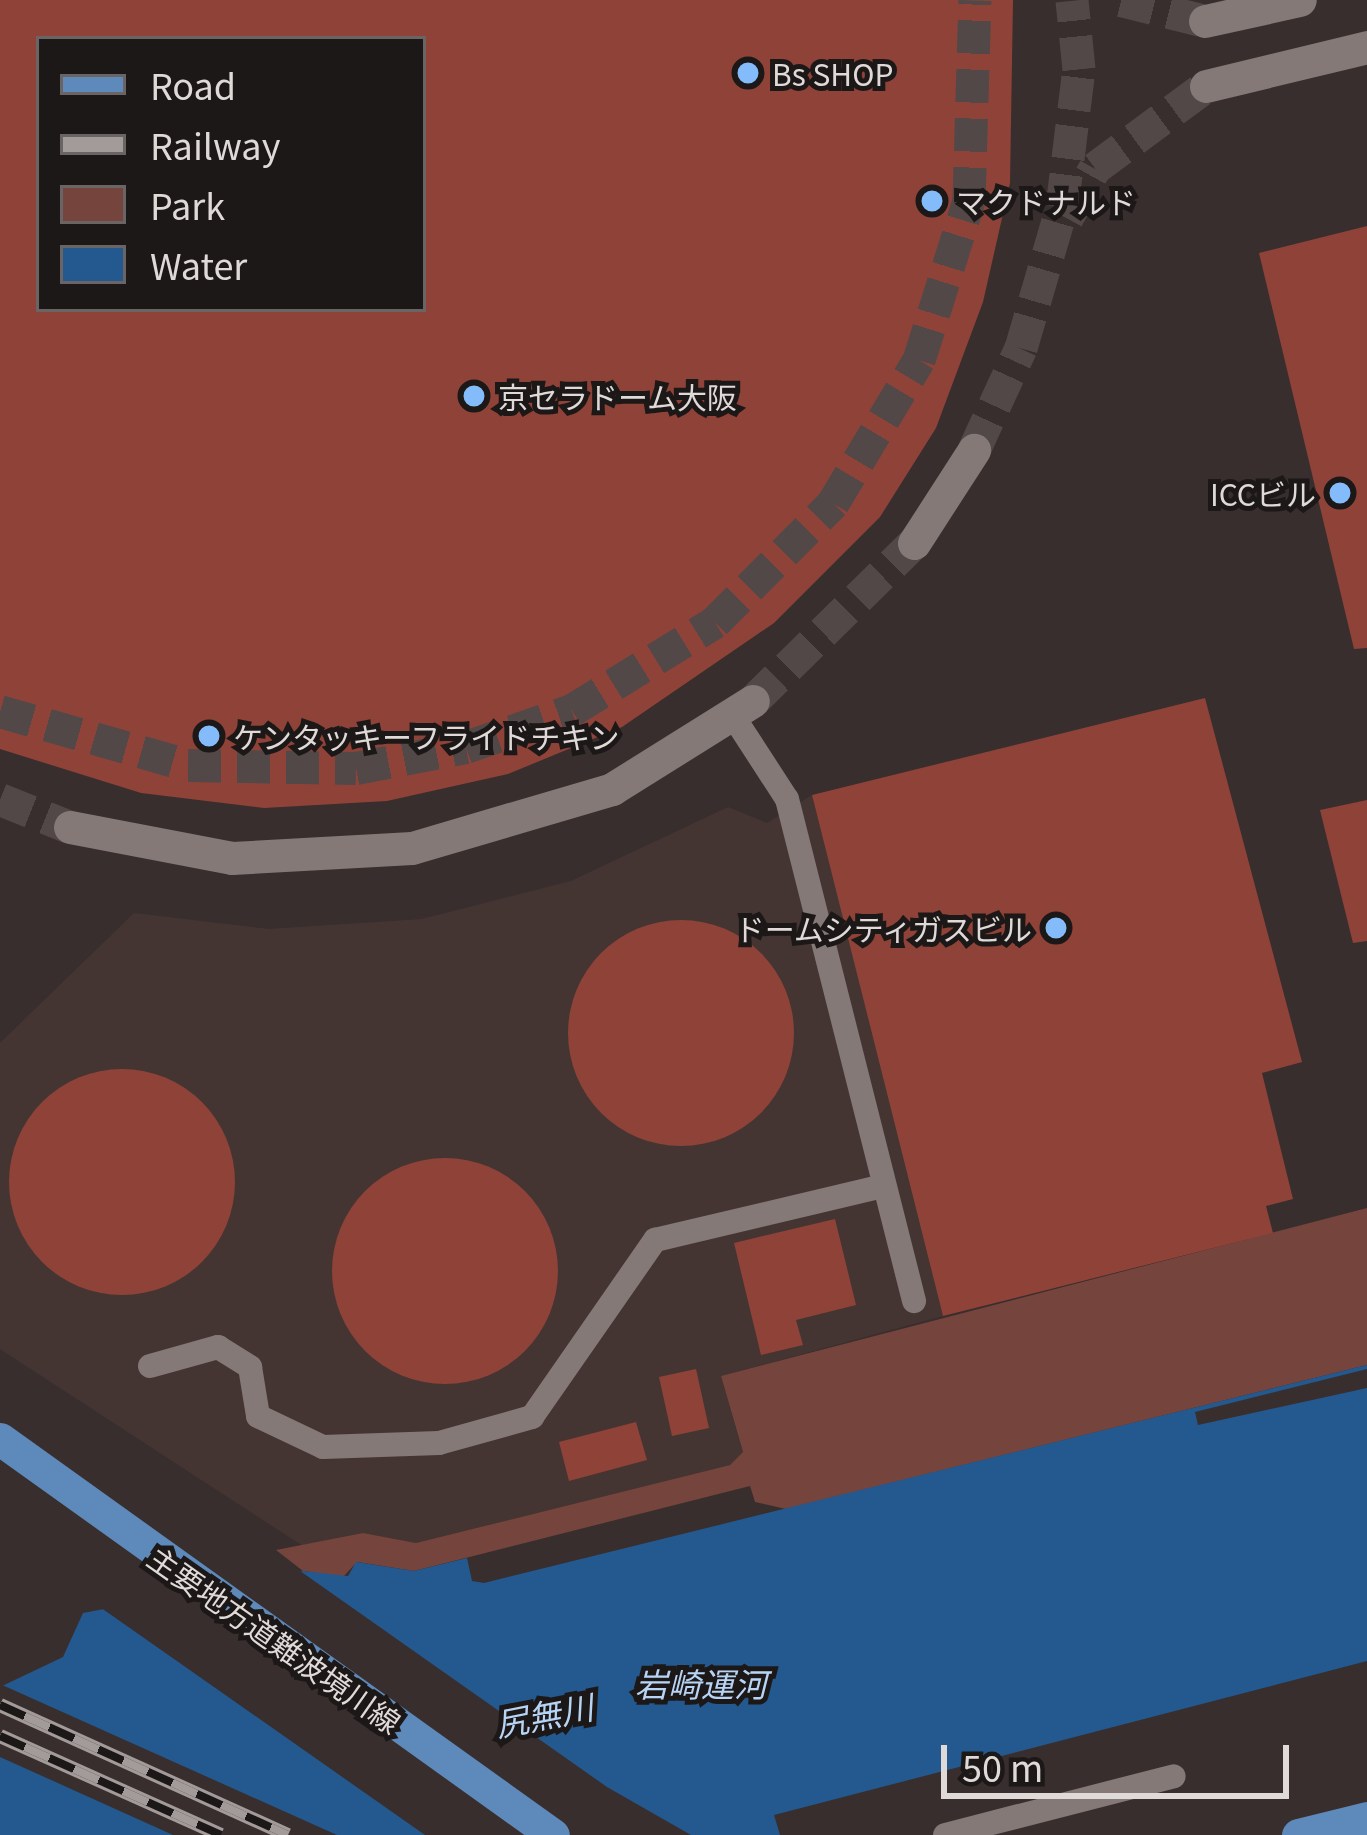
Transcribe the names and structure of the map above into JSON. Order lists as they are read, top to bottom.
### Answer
{
  "streets": {
    "main road": ["主要地方道難波境川線"]
  },
  "water": ["岩崎運河", "尻無川"],
  "places": [
    "Bs SHOP",
    "マクドナルド",
    "京セラドーム大阪",
    "ICCビル",
    "ケンタッキーフライドチキン",
    "ドームシティガスビル"
  ],
  "legend": [
    "Road",
    "Railway",
    "Park",
    "Water"
  ],
  "scale_bar": "50 m"
}
